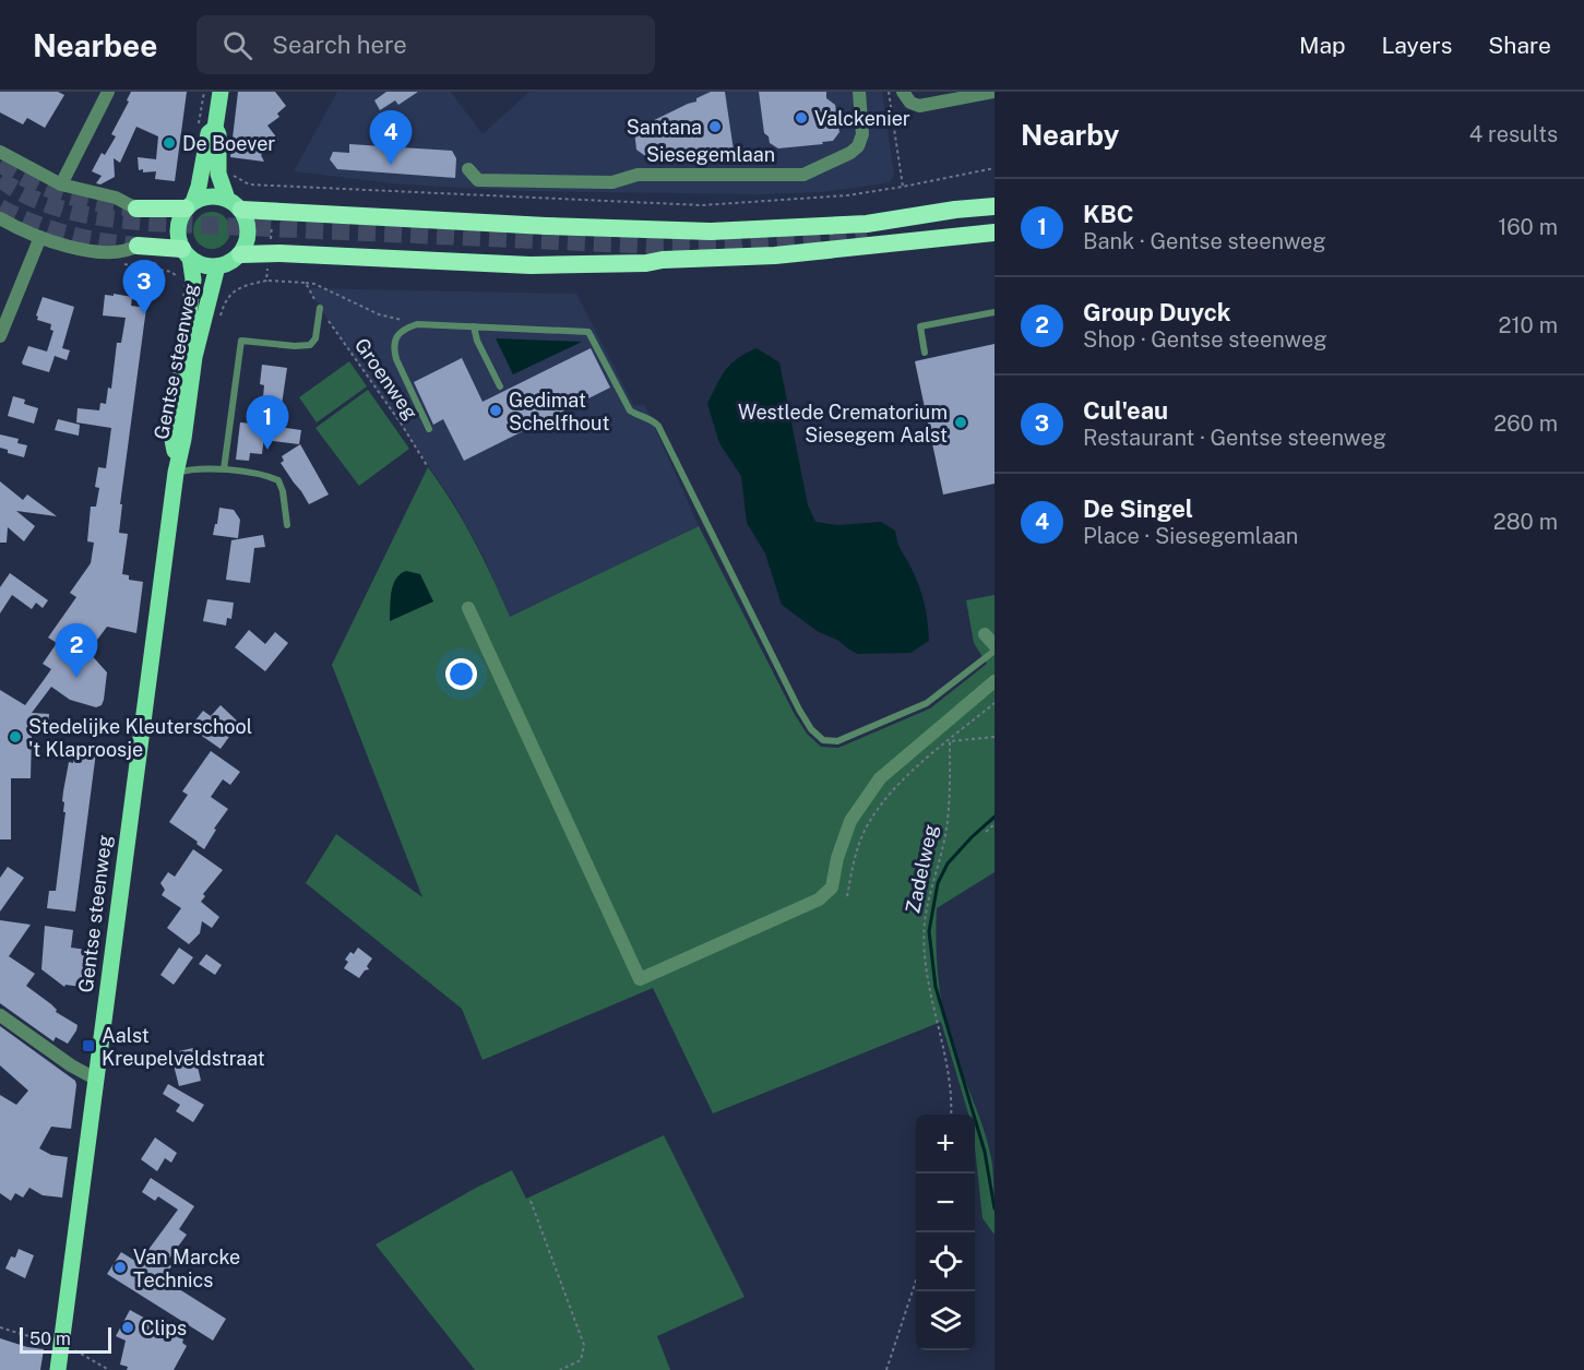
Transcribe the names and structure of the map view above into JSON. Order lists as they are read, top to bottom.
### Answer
{
  "streets": {
    "main road": ["Gentse steenweg"],
    "street": ["Siesegemlaan"],
    "path": ["Groenweg", "Zadelweg"]
  },
  "places": {
    "other": [
      "Valckenier",
      "Santana",
      "De Boever",
      "Gedimat Schelfhout",
      "Westlede Crematorium Siesegem Aalst",
      "Stedelijke Kleuterschool 't Klaproosje",
      "Van Marcke Technics",
      "Clips"
    ],
    "transit": ["Aalst Kreupelveldstraat"]
  },
  "scale_bar": "50 m",
  "page": {
    "header": "Nearbee",
    "search": "Search here",
    "nav": ["Map", "Layers", "Share"],
    "heading": ["Nearby", "4 results"],
    "pins": [
      "4",
      "3",
      "1",
      "2"
    ],
    "list": [
      {
        "mark": "1",
        "name": "KBC",
        "note": "Bank · Gentse steenweg",
        "value": "160 m"
      },
      {
        "mark": "2",
        "name": "Group Duyck",
        "note": "Shop · Gentse steenweg",
        "value": "210 m"
      },
      {
        "mark": "3",
        "name": "Cul'eau",
        "note": "Restaurant · Gentse steenweg",
        "value": "260 m"
      },
      {
        "mark": "4",
        "name": "De Singel",
        "note": "Place · Siesegemlaan",
        "value": "280 m"
      }
    ],
    "map_buttons": ["+", "−"],
    "scale": "50 m"
  }
}
